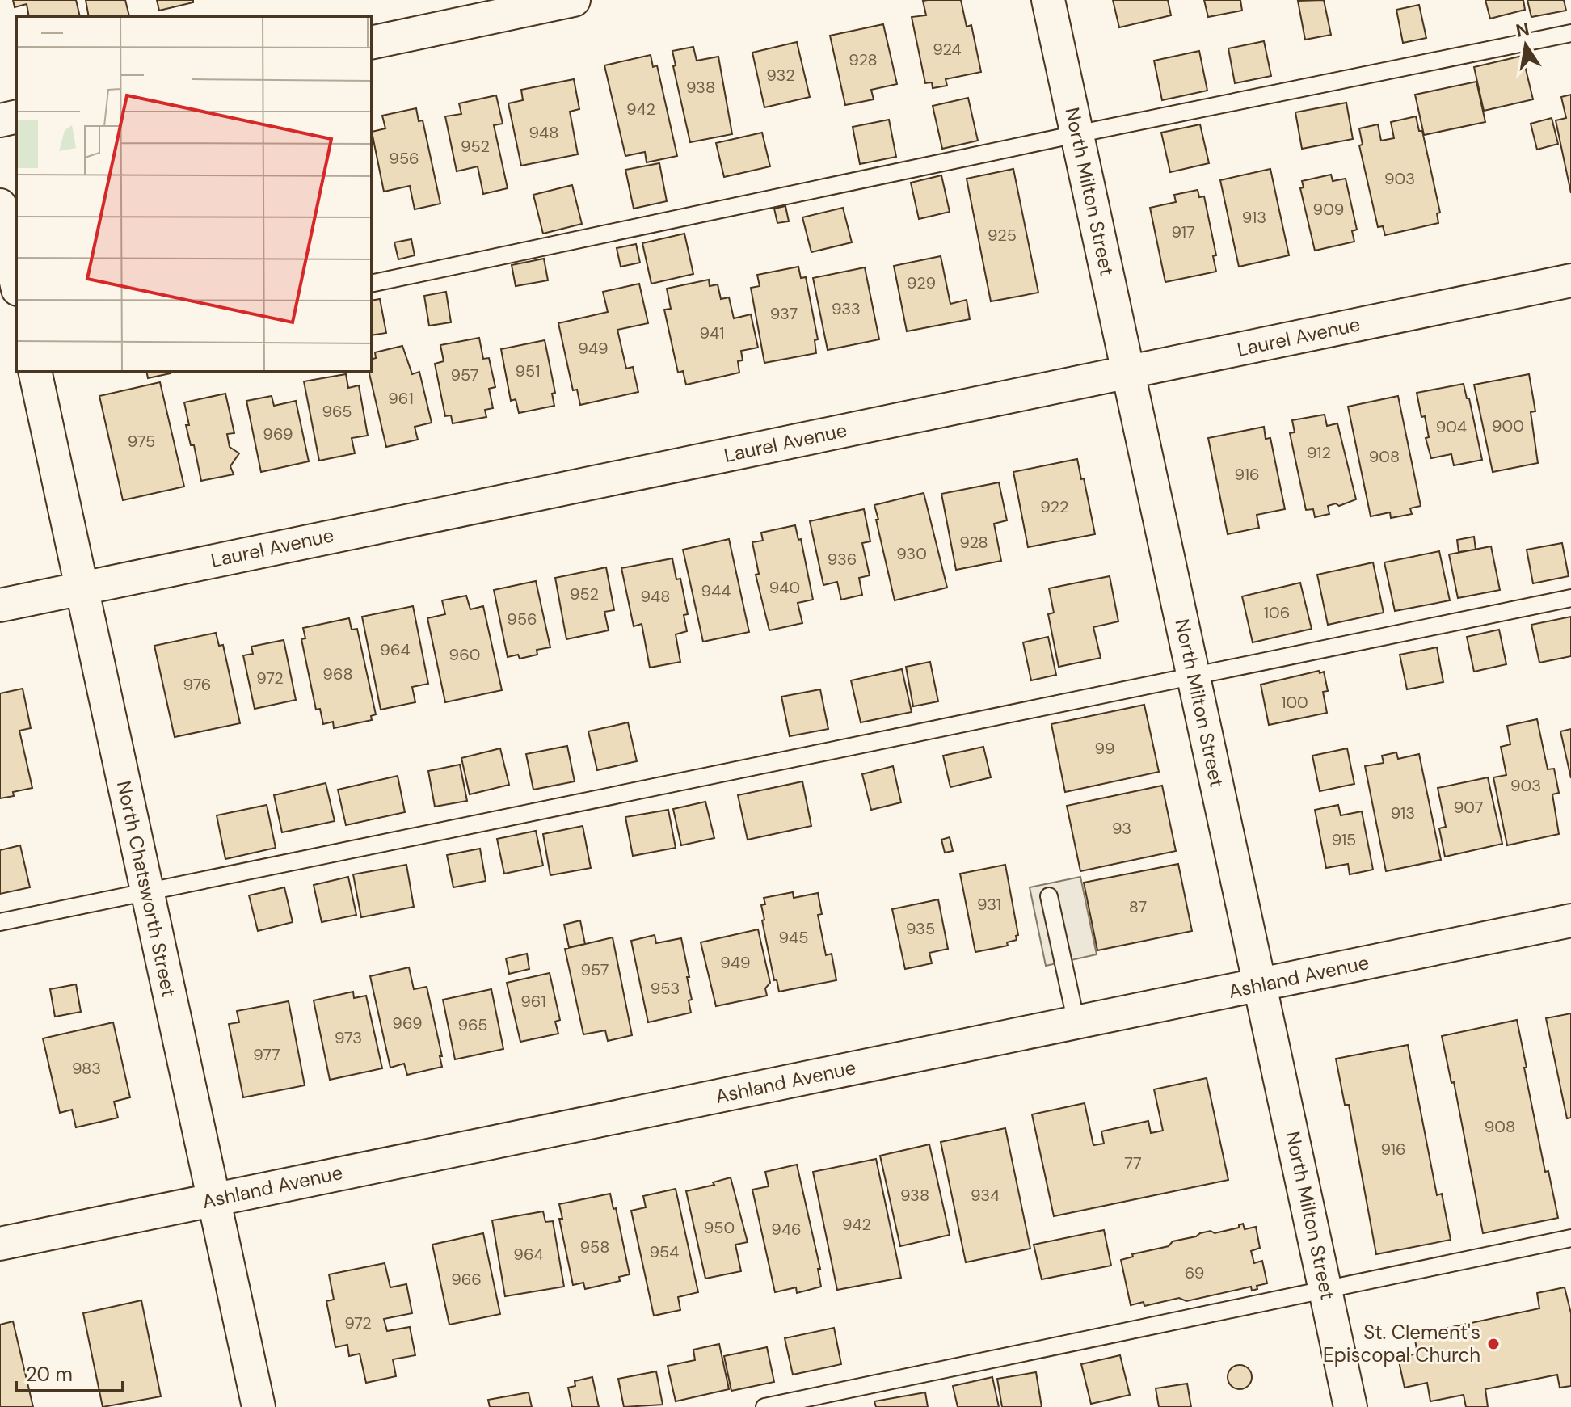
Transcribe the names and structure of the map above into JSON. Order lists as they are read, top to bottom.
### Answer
{
  "streets": {
    "street": [
      "North Milton Street",
      "Laurel Avenue",
      "North Chatsworth Street",
      "Ashland Avenue"
    ]
  },
  "crossings": [
    ["North Milton Street", "Laurel Avenue"],
    ["North Milton Street", "Ashland Avenue"],
    ["Laurel Avenue", "North Chatsworth Street"],
    ["North Chatsworth Street", "Ashland Avenue"]
  ],
  "places": ["St. Clement's Episcopal Church"],
  "house_numbers": [
    "924",
    "928",
    "932",
    "938",
    "942",
    "948",
    "952",
    "956",
    "903",
    "909",
    "913",
    "917",
    "925",
    "929",
    "933",
    "937",
    "941",
    "949",
    "951",
    "957",
    "961",
    "965",
    "900",
    "904",
    "969",
    "975",
    "912",
    "908",
    "916",
    "922",
    "928",
    "930",
    "936",
    "940",
    "944",
    "952",
    "948",
    "106",
    "956",
    "964",
    "960",
    "968",
    "972",
    "976",
    "100",
    "99",
    "903",
    "907",
    "913",
    "93",
    "915",
    "931",
    "87",
    "935",
    "945",
    "949",
    "957",
    "953",
    "961",
    "969",
    "965",
    "973",
    "977",
    "983",
    "908",
    "916",
    "77",
    "938",
    "934",
    "942",
    "950",
    "946",
    "958",
    "954",
    "964",
    "69",
    "966",
    "972"
  ],
  "scale_bar": "20 m",
  "north": "top"
}
